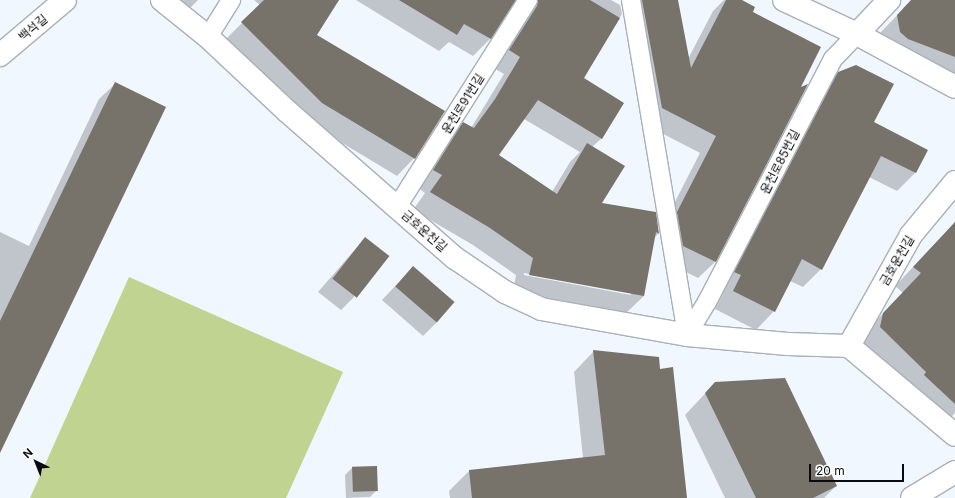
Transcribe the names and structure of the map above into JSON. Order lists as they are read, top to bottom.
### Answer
{
  "streets": {
    "street": ["백석길", "운천로85번길", "금호운천길"],
    "lane": ["운천로91번길"]
  },
  "crossings": [
    ["운천로91번길", "금호운천길"],
    ["운천로85번길", "금호운천길"]
  ],
  "scale_bar": "20 m",
  "north": "top left"
}
